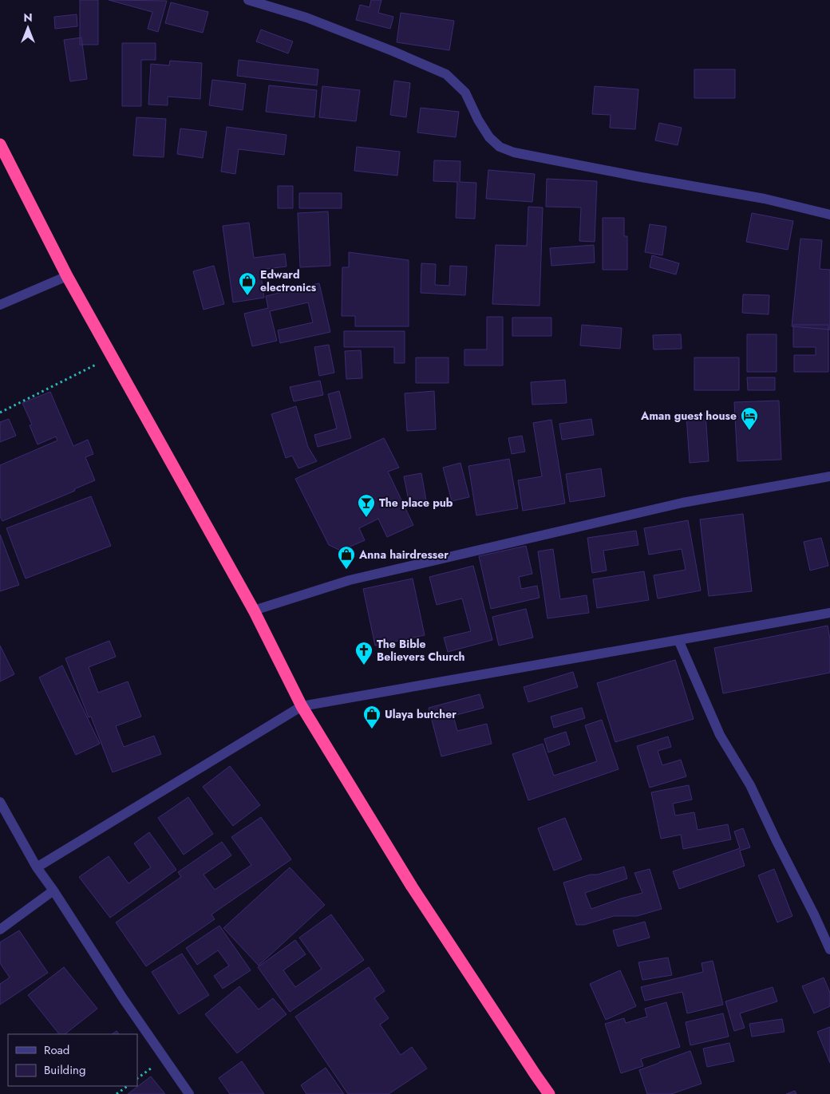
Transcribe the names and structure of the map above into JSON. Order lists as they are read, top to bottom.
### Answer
{
  "places": {
    "shop": ["Edward electronics", "Anna hairdresser", "Ulaya butcher"],
    "hotel": ["Aman guest house"],
    "bar": ["The place pub"],
    "church": ["The Bible Believers Church"]
  },
  "legend": ["Road", "Building"],
  "north": "top"
}
